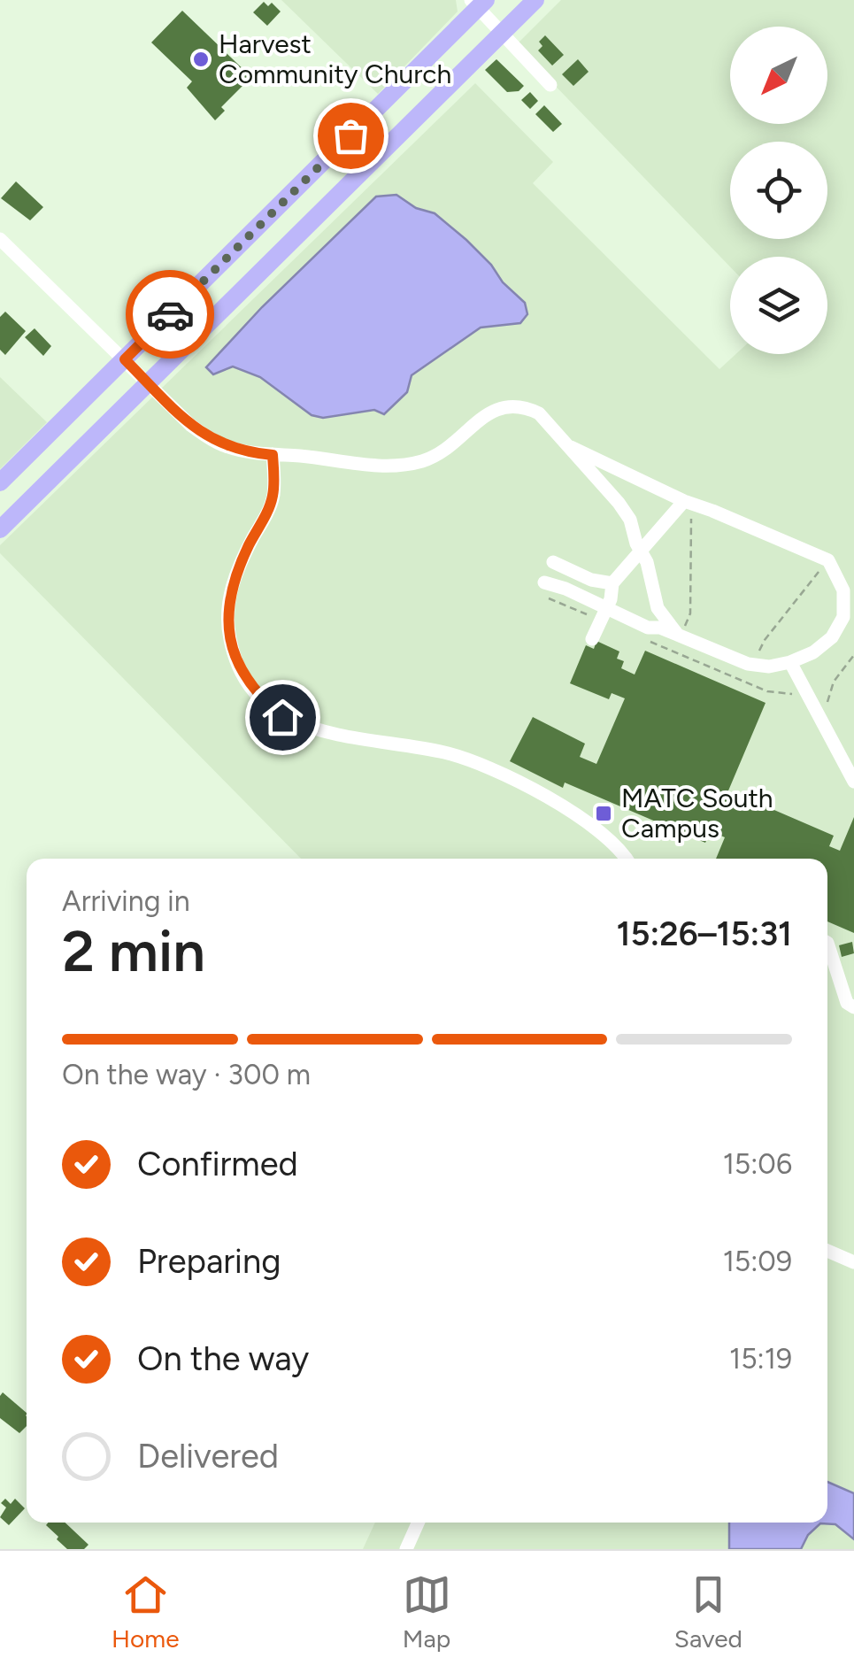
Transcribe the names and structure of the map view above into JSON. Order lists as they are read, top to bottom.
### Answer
{
  "places": {
    "other": ["Harvest Community Church"],
    "transit": ["MATC South Campus"]
  },
  "north": "bottom left",
  "page": {
    "heading": ["2 min", "Arriving in", "15:26–15:31"],
    "bar": "On the way · 300 m",
    "list": [
      ["Confirmed", "15:06"],
      ["Preparing", "15:09"],
      ["On the way", "15:19"],
      "Delivered"
    ],
    "tabs": ["Home", "Map", "Saved"]
  }
}
